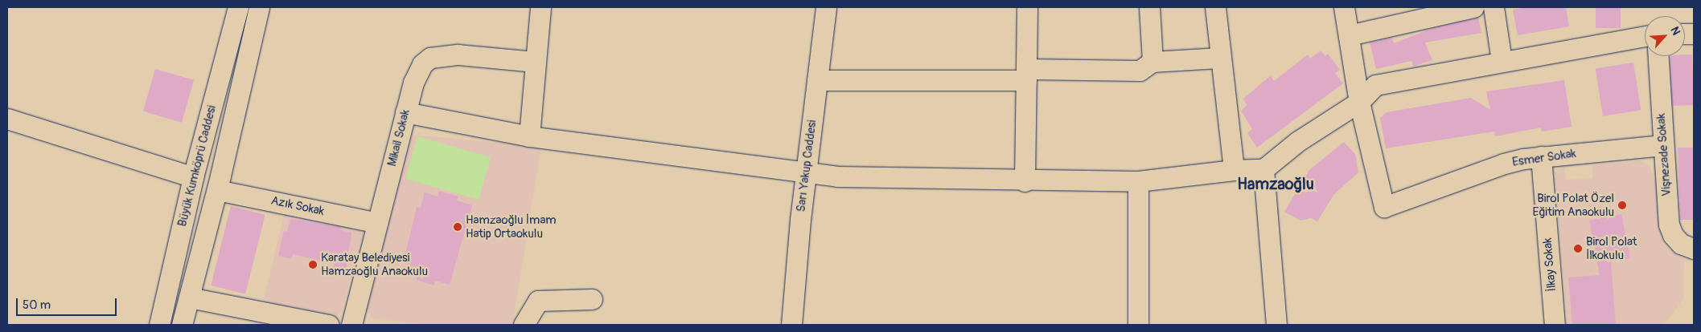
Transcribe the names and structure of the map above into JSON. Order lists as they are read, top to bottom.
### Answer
{
  "streets": {
    "street": [
      "Mikail Sokak",
      "Vişnezade Sokak",
      "Esmer Sokak",
      "Büyük Kumköprü Caddesi",
      "Sarı Yakup Caddesi",
      "Azık Sokak",
      "İlkay Sokak"
    ]
  },
  "crossings": [
    ["Mikail Sokak", "Azık Sokak"],
    ["Vişnezade Sokak", "Esmer Sokak"],
    ["Esmer Sokak", "İlkay Sokak"],
    ["Büyük Kumköprü Caddesi", "Azık Sokak"]
  ],
  "districts": ["Hamzaoğlu"],
  "places": [
    "Birol Polat Özel Eğitim Anaokulu",
    "Hamzaoğlu İmam Hatip Ortaokulu",
    "Birol Polat İlkokulu",
    "Karatay Belediyesi Hamzaoğlu Anaokulu"
  ],
  "scale_bar": "50 m",
  "north": "top right"
}
